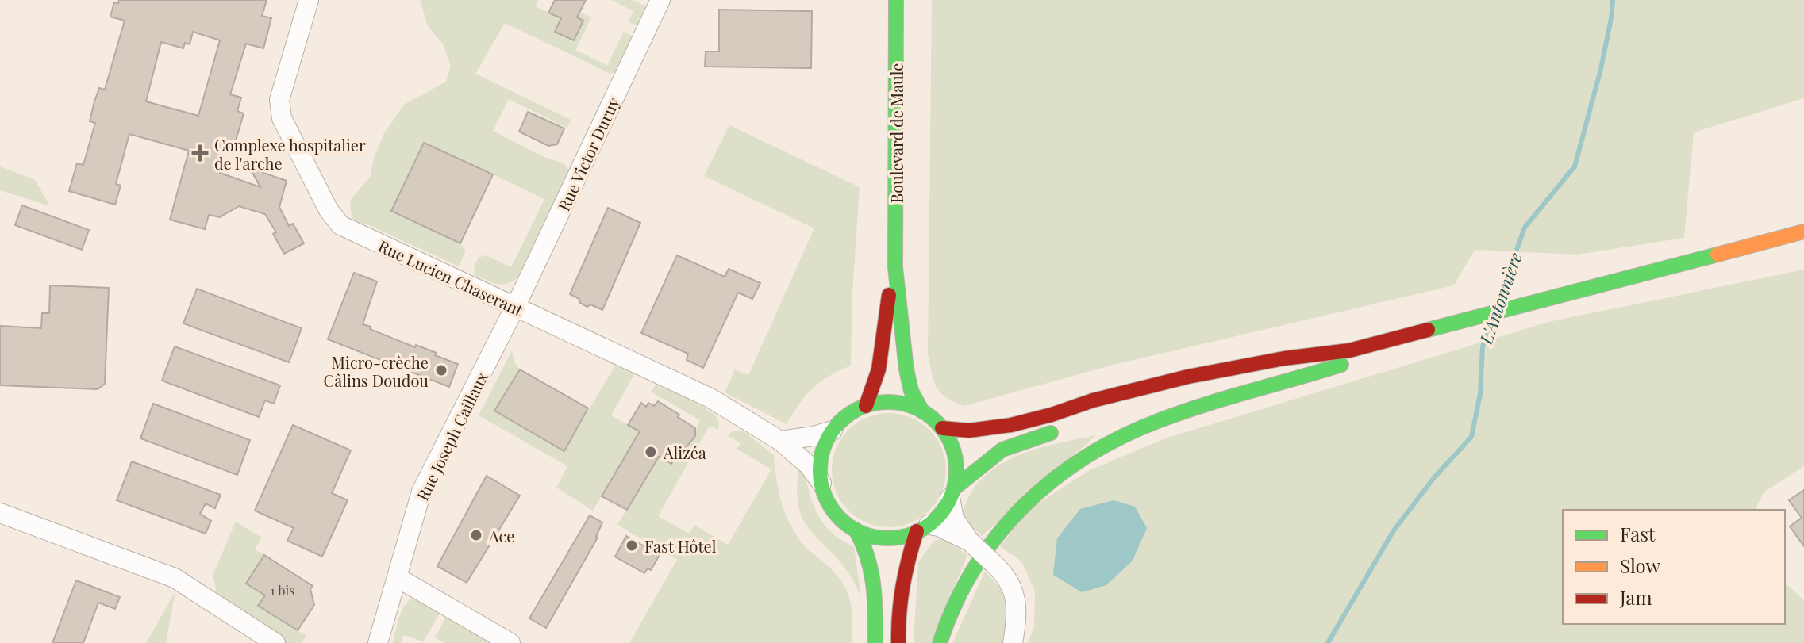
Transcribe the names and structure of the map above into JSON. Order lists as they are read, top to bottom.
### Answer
{
  "streets": {
    "main road": ["Boulevard de Maule"],
    "street": ["Rue Victor Duruy", "Rue Lucien Chaserant", "Rue Joseph Caillaux"]
  },
  "crossings": [
    ["Boulevard de Maule", "Rue Lucien Chaserant"],
    ["Rue Victor Duruy", "Rue Lucien Chaserant"],
    ["Rue Victor Duruy", "Rue Joseph Caillaux"],
    ["Rue Lucien Chaserant", "Rue Joseph Caillaux"]
  ],
  "water": ["L'Antonnière"],
  "places": {
    "health": ["Complexe hospitalier de l'arche"],
    "other": [
      "Micro-crèche Câlins Doudou",
      "Alizéa",
      "Ace",
      "Fast Hôtel"
    ]
  },
  "house_numbers": ["1 bis"],
  "legend": ["Fast", "Slow", "Jam"]
}
